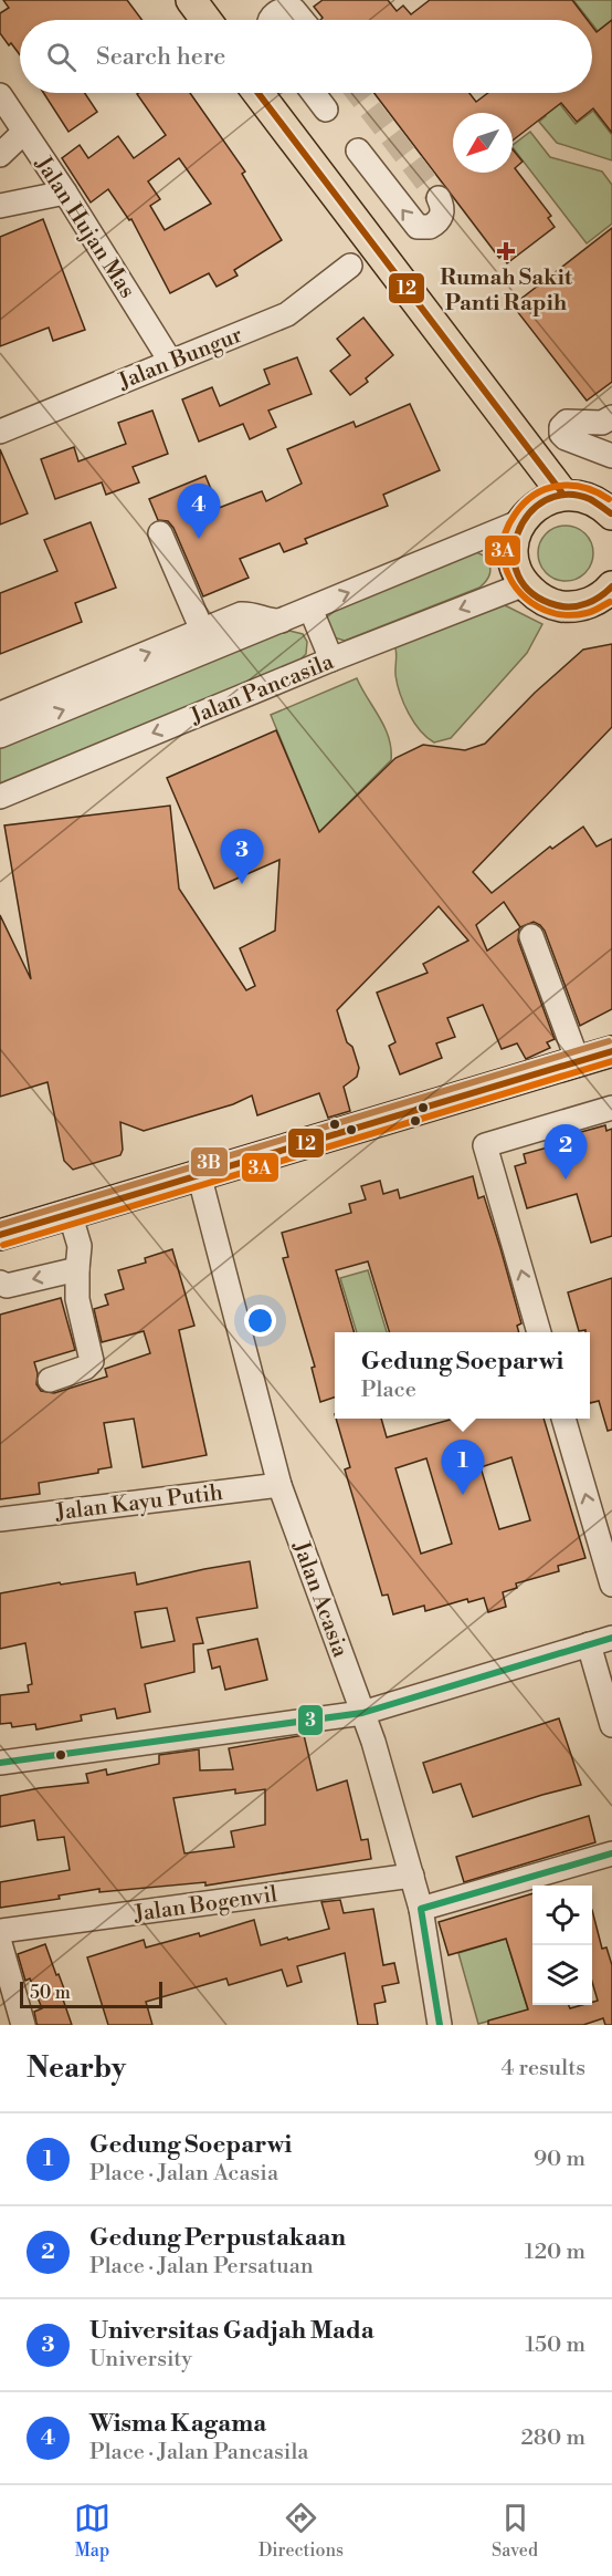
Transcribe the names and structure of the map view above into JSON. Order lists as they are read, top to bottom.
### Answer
{
  "streets": {
    "street": [
      "Jalan Hujan Mas",
      "Jalan Bungur",
      "Jalan Pancasila",
      "Jalan Kayu Putih",
      "Jalan Acasia",
      "Jalan Bogenvil"
    ]
  },
  "crossings": [
    ["Jalan Hujan Mas", "Jalan Bungur"],
    ["Jalan Kayu Putih", "Jalan Acasia"],
    ["Jalan Acasia", "Jalan Bogenvil"]
  ],
  "places": {
    "health": ["Rumah Sakit Panti Rapih"]
  },
  "lines": [
    "transit line 12",
    "transit line 3A",
    "transit line 3B",
    "transit line 3"
  ],
  "scale_bar": "50 m",
  "north": "bottom left",
  "page": {
    "search": "Search here",
    "pins": [
      "4",
      "3",
      "2",
      "1"
    ],
    "popup": ["Gedung Soeparwi", "Place"],
    "scale": "50 m",
    "heading": ["Nearby", "4 results"],
    "list": [
      {
        "mark": "1",
        "name": "Gedung Soeparwi",
        "note": "Place · Jalan Acasia",
        "value": "90 m"
      },
      {
        "mark": "2",
        "name": "Gedung Perpustakaan",
        "note": "Place · Jalan Persatuan",
        "value": "120 m"
      },
      {
        "mark": "3",
        "name": "Universitas Gadjah Mada",
        "note": "University",
        "value": "150 m"
      },
      {
        "mark": "4",
        "name": "Wisma Kagama",
        "note": "Place · Jalan Pancasila",
        "value": "280 m"
      }
    ],
    "nav": ["Map", "Directions", "Saved"]
  }
}
